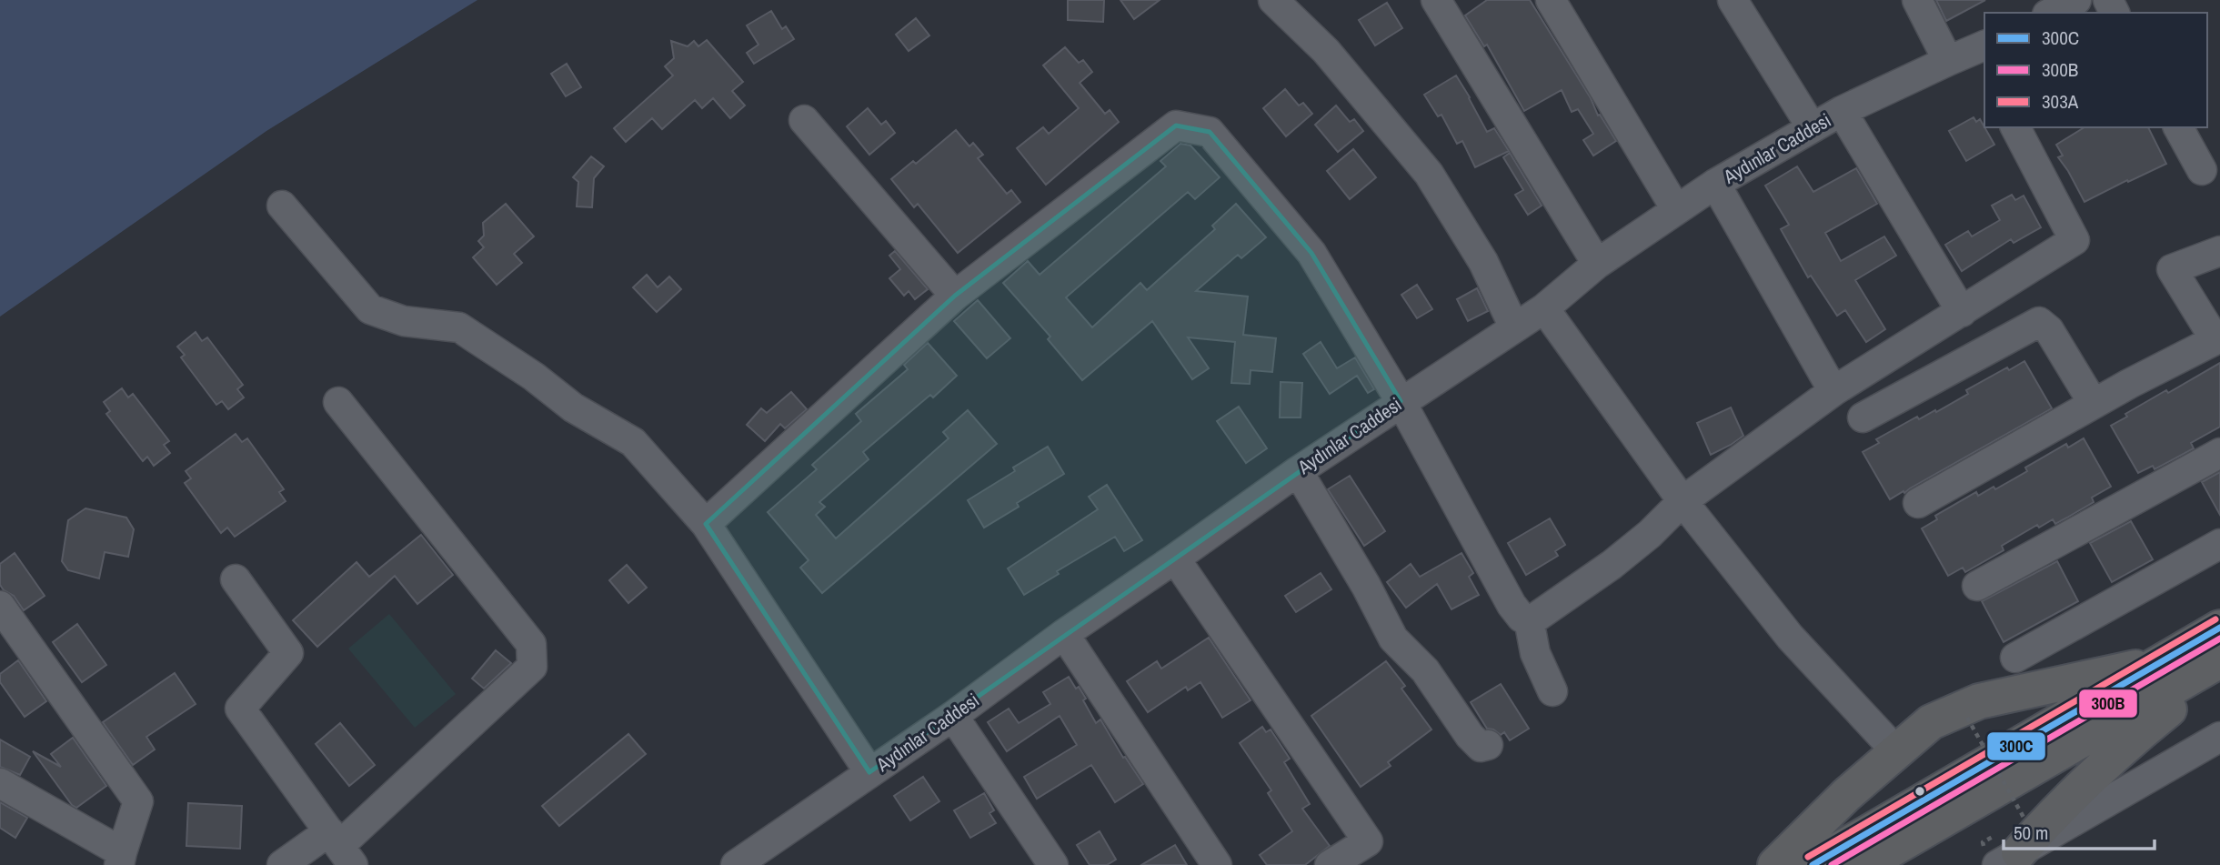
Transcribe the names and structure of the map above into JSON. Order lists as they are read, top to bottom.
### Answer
{
  "streets": {
    "street": ["Aydınlar Caddesi"]
  },
  "lines": ["transit line 303A", "transit line 300C", "transit line 300B"],
  "legend": ["300C", "300B", "303A"],
  "scale_bar": "50 m"
}
